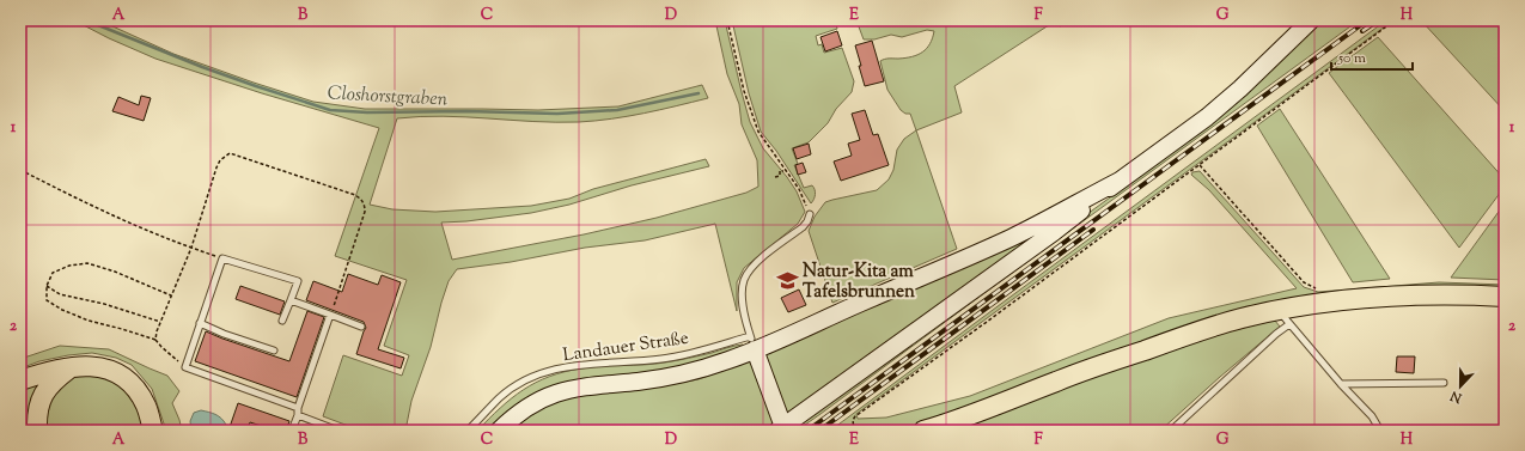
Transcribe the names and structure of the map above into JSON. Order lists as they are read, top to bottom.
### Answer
{
  "streets": {
    "lane": ["Landauer Straße"]
  },
  "water": ["Closhorstgraben"],
  "places": {
    "school or university": ["Natur-Kita am Tafelsbrunnen"]
  },
  "scale_bar": "50 m",
  "north": "bottom",
  "grid": {
    "columns": [
      "A",
      "B",
      "C",
      "D",
      "E",
      "F",
      "G",
      "H"
    ],
    "rows": ["1", "2"]
  }
}
